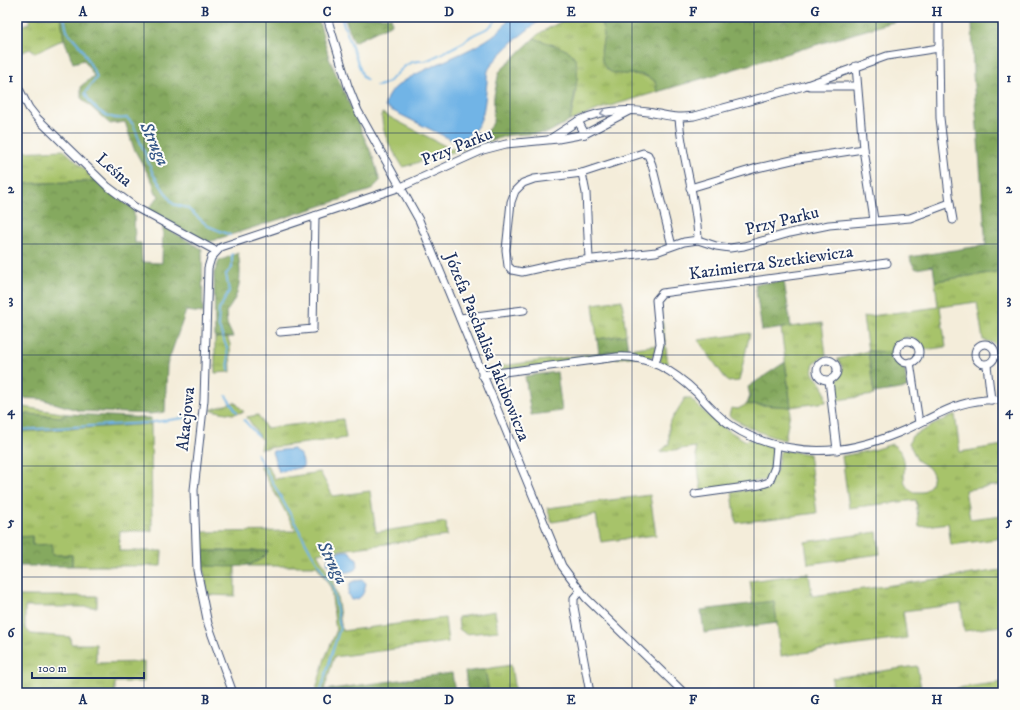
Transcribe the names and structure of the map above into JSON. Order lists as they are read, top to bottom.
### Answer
{
  "streets": {
    "street": [
      "Przy Parku",
      "Leśna",
      "Kazimierza Szetkiewicza",
      "Józefa Paschalisa Jakubowicza",
      "Akacjowa"
    ]
  },
  "crossings": [
    ["Przy Parku", "Józefa Paschalisa Jakubowicza"],
    ["Leśna", "Akacjowa"]
  ],
  "water": ["Struga"],
  "scale_bar": "100 m",
  "grid": {
    "columns": [
      "A",
      "B",
      "C",
      "D",
      "E",
      "F",
      "G",
      "H"
    ],
    "rows": [
      "1",
      "2",
      "3",
      "4",
      "5",
      "6"
    ]
  }
}
